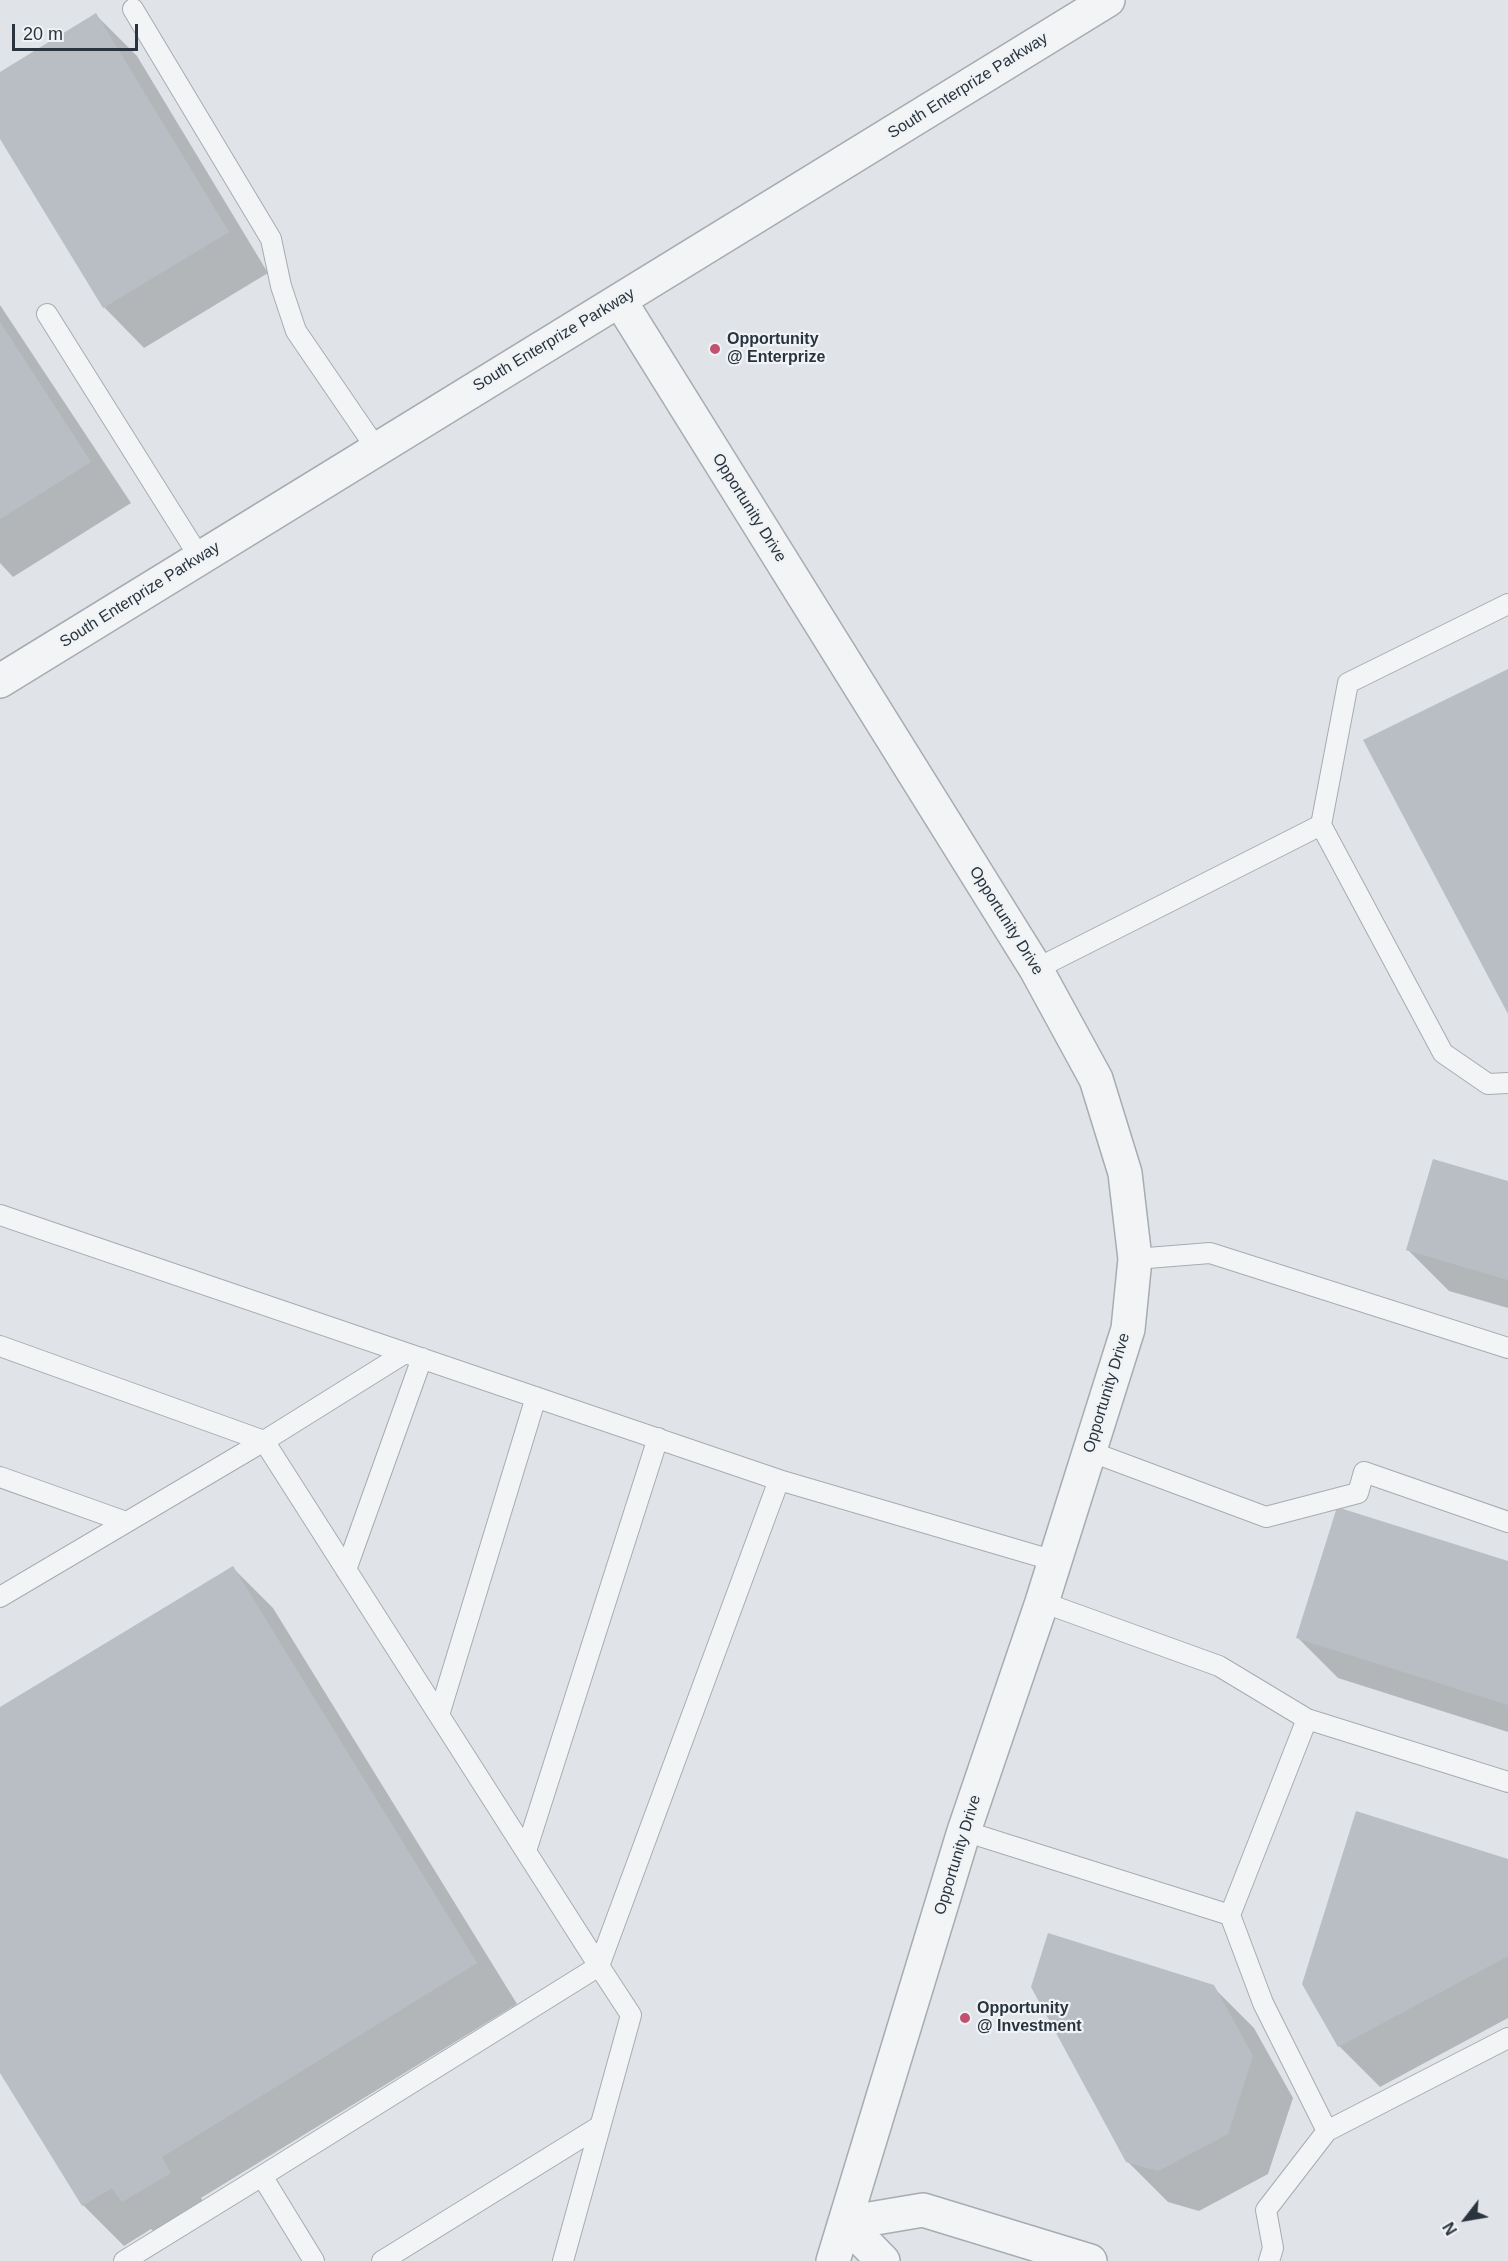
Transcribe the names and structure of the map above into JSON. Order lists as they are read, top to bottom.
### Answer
{
  "streets": {
    "street": ["South Enterprize Parkway", "Opportunity Drive"]
  },
  "crossings": [
    ["South Enterprize Parkway", "Opportunity Drive"]
  ],
  "places": ["Opportunity @ Enterprize", "Opportunity @ Investment"],
  "scale_bar": "20 m",
  "north": "bottom left"
}
